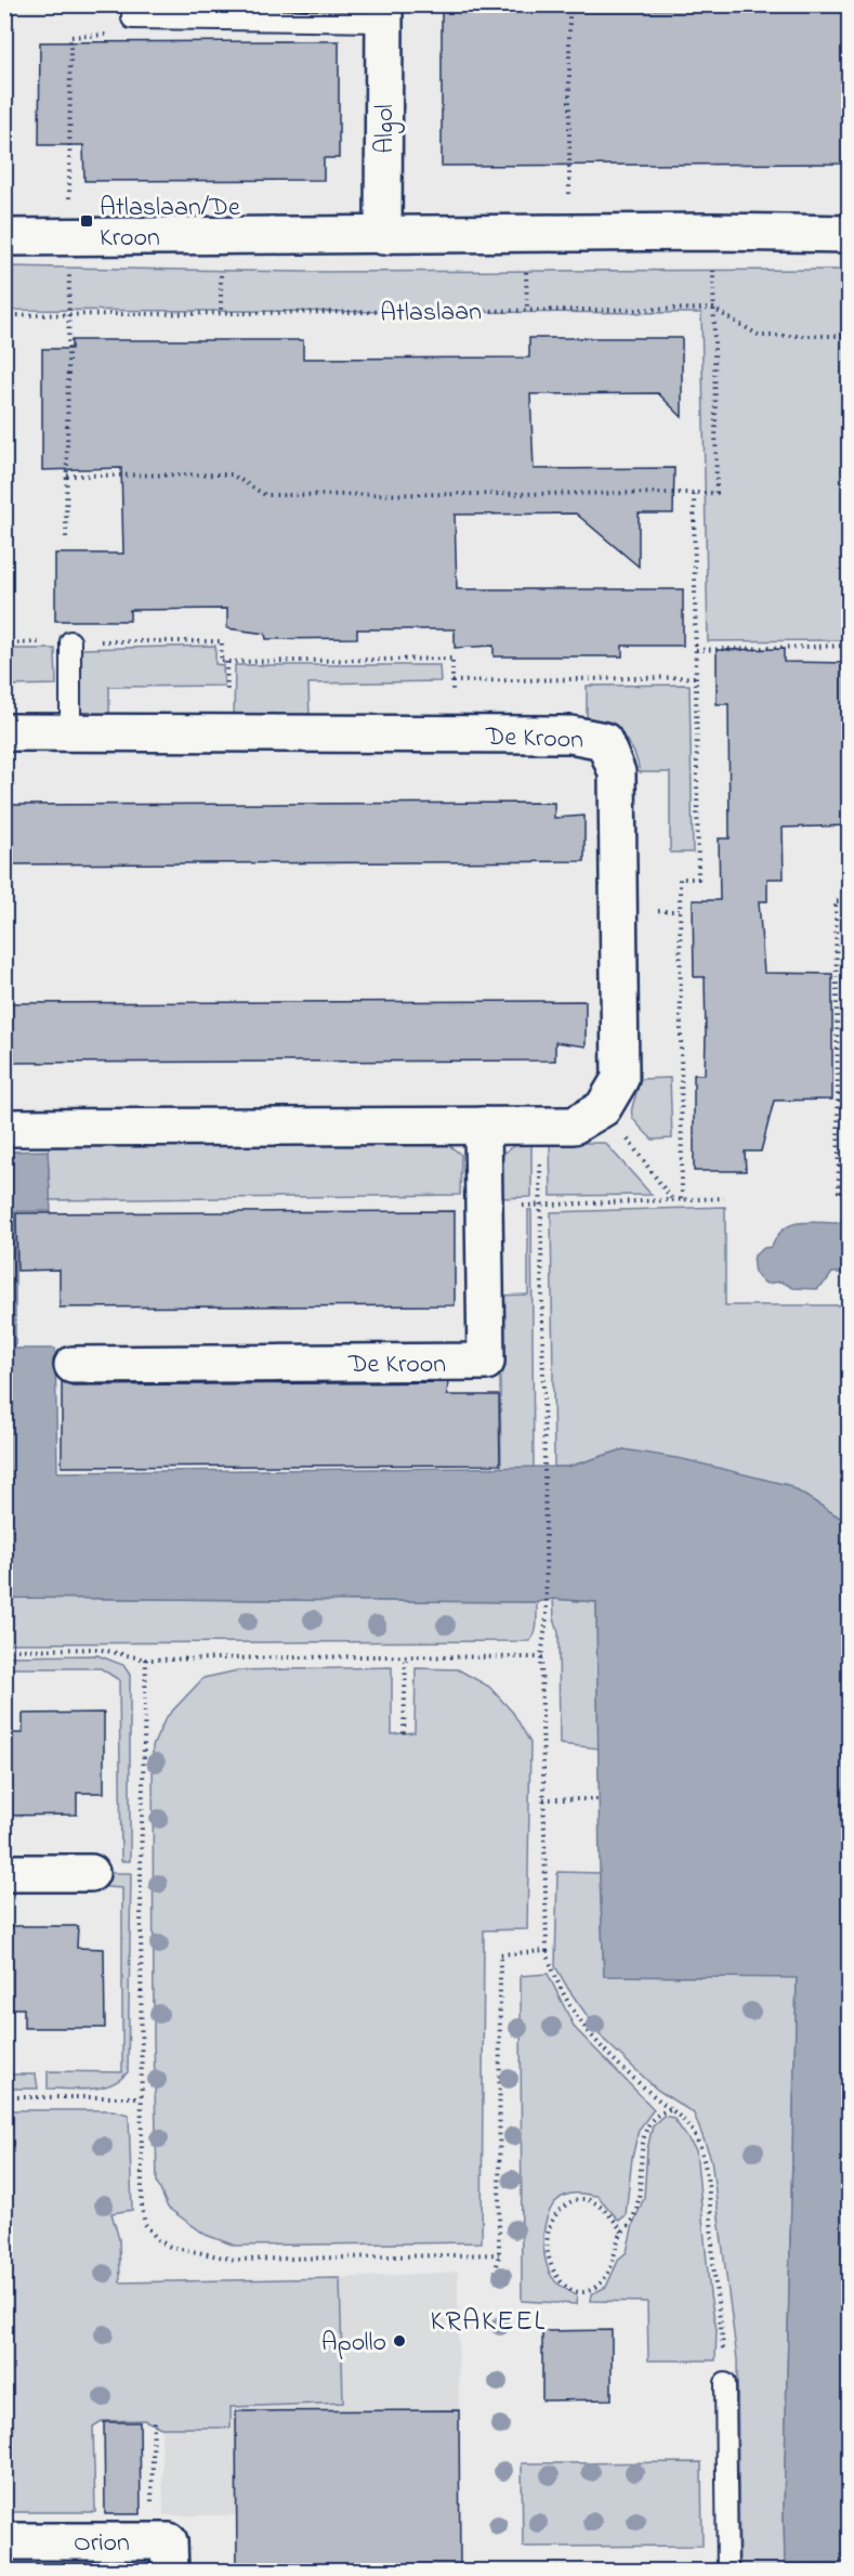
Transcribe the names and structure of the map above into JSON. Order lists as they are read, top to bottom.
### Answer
{
  "streets": {
    "street": ["Algol", "De Kroon", "Orion"],
    "path": ["Atlaslaan"]
  },
  "districts": ["KRAKEEL"],
  "places": {
    "transit": ["Atlaslaan/De Kroon"],
    "other": ["Apollo"]
  }
}
